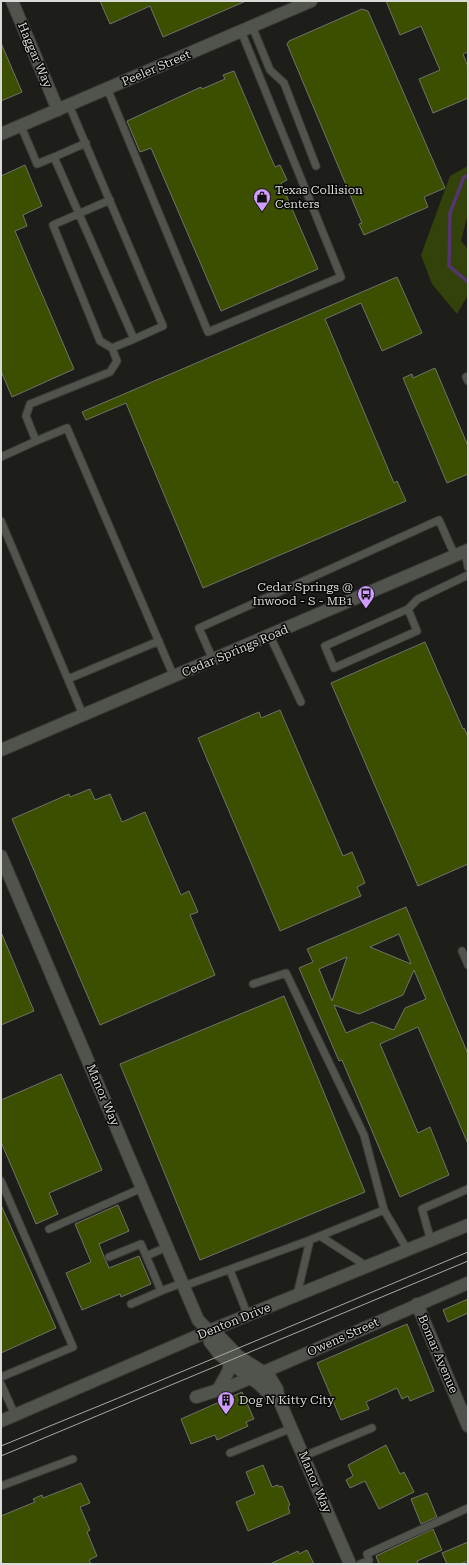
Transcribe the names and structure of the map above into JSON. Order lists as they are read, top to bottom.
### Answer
{
  "streets": {
    "street": [
      "Haggar Way",
      "Peeler Street",
      "Cedar Springs Road",
      "Manor Way",
      "Denton Drive",
      "Owens Street",
      "Bomar Avenue"
    ]
  },
  "crossings": [
    ["Haggar Way", "Peeler Street"],
    ["Manor Way", "Denton Drive"],
    ["Manor Way", "Owens Street"],
    ["Owens Street", "Bomar Avenue"]
  ],
  "places": {
    "shop": ["Texas Collision Centers"],
    "bus stop": ["Cedar Springs @ Inwood - S - MB1"],
    "building": ["Dog N Kitty City"]
  }
}
